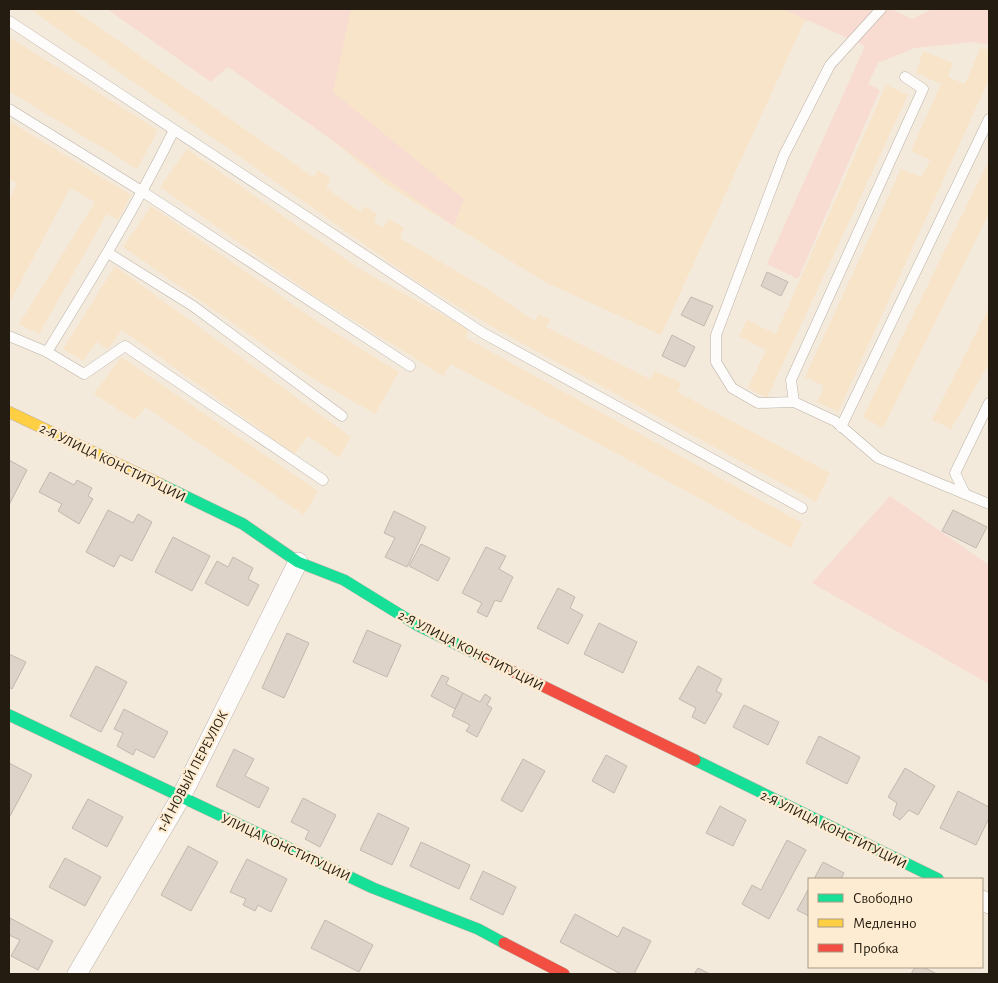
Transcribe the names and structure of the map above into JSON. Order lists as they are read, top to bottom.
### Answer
{
  "streets": {
    "street": ["2-Я УЛИЦА КОНСТИТУЦИИ", "1-Й НОВЫЙ ПЕРЕУЛОК", "УЛИЦА КОНСТИТУЦИИ"]
  },
  "crossings": [
    ["2-Я УЛИЦА КОНСТИТУЦИИ", "1-Й НОВЫЙ ПЕРЕУЛОК"],
    ["1-Й НОВЫЙ ПЕРЕУЛОК", "УЛИЦА КОНСТИТУЦИИ"]
  ],
  "legend": ["Свободно", "Медленно", "Пробка"]
}
